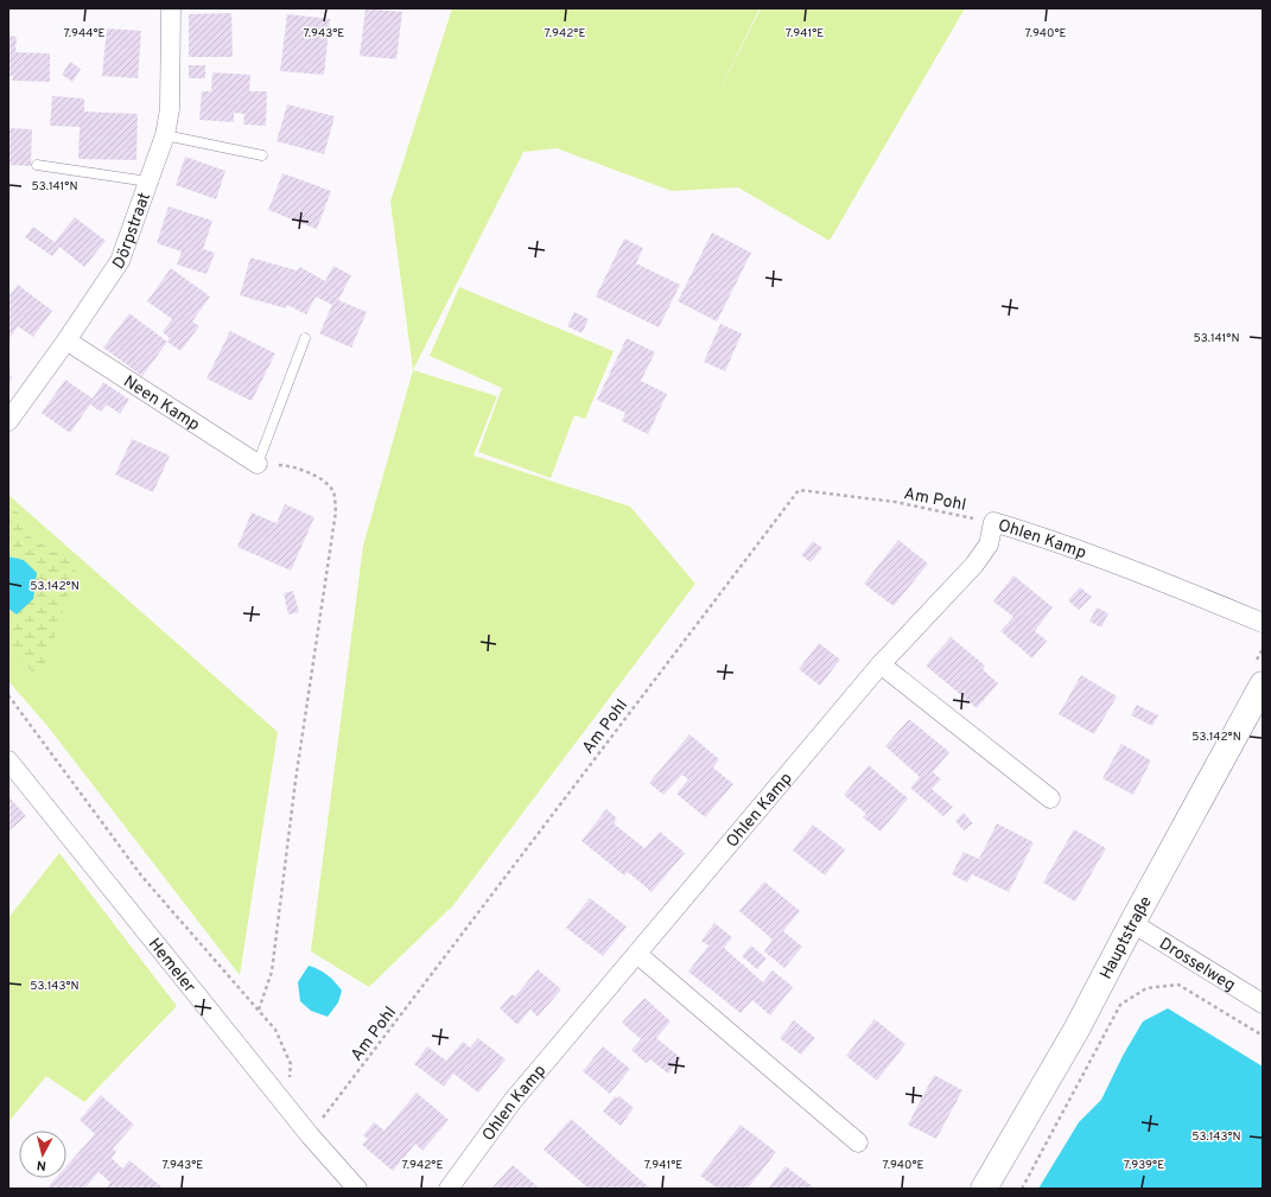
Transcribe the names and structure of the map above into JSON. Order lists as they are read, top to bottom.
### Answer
{
  "streets": {
    "street": [
      "Dörpstraat",
      "Neen Kamp",
      "Ohlen Kamp",
      "Hauptstraße",
      "Drosselweg",
      "Hemeler"
    ],
    "path": ["Am Pohl"]
  },
  "crossings": [
    ["Dörpstraat", "Neen Kamp"],
    ["Am Pohl", "Ohlen Kamp"],
    ["Am Pohl", "Hemeler"],
    ["Hauptstraße", "Drosselweg"]
  ],
  "north": "bottom",
  "coordinates": [
    "7.944°E",
    "7.943°E",
    "7.942°E",
    "7.941°E",
    "7.940°E",
    "53.141°N",
    "53.142°N",
    "53.143°N",
    "7.939°E"
  ]
}
